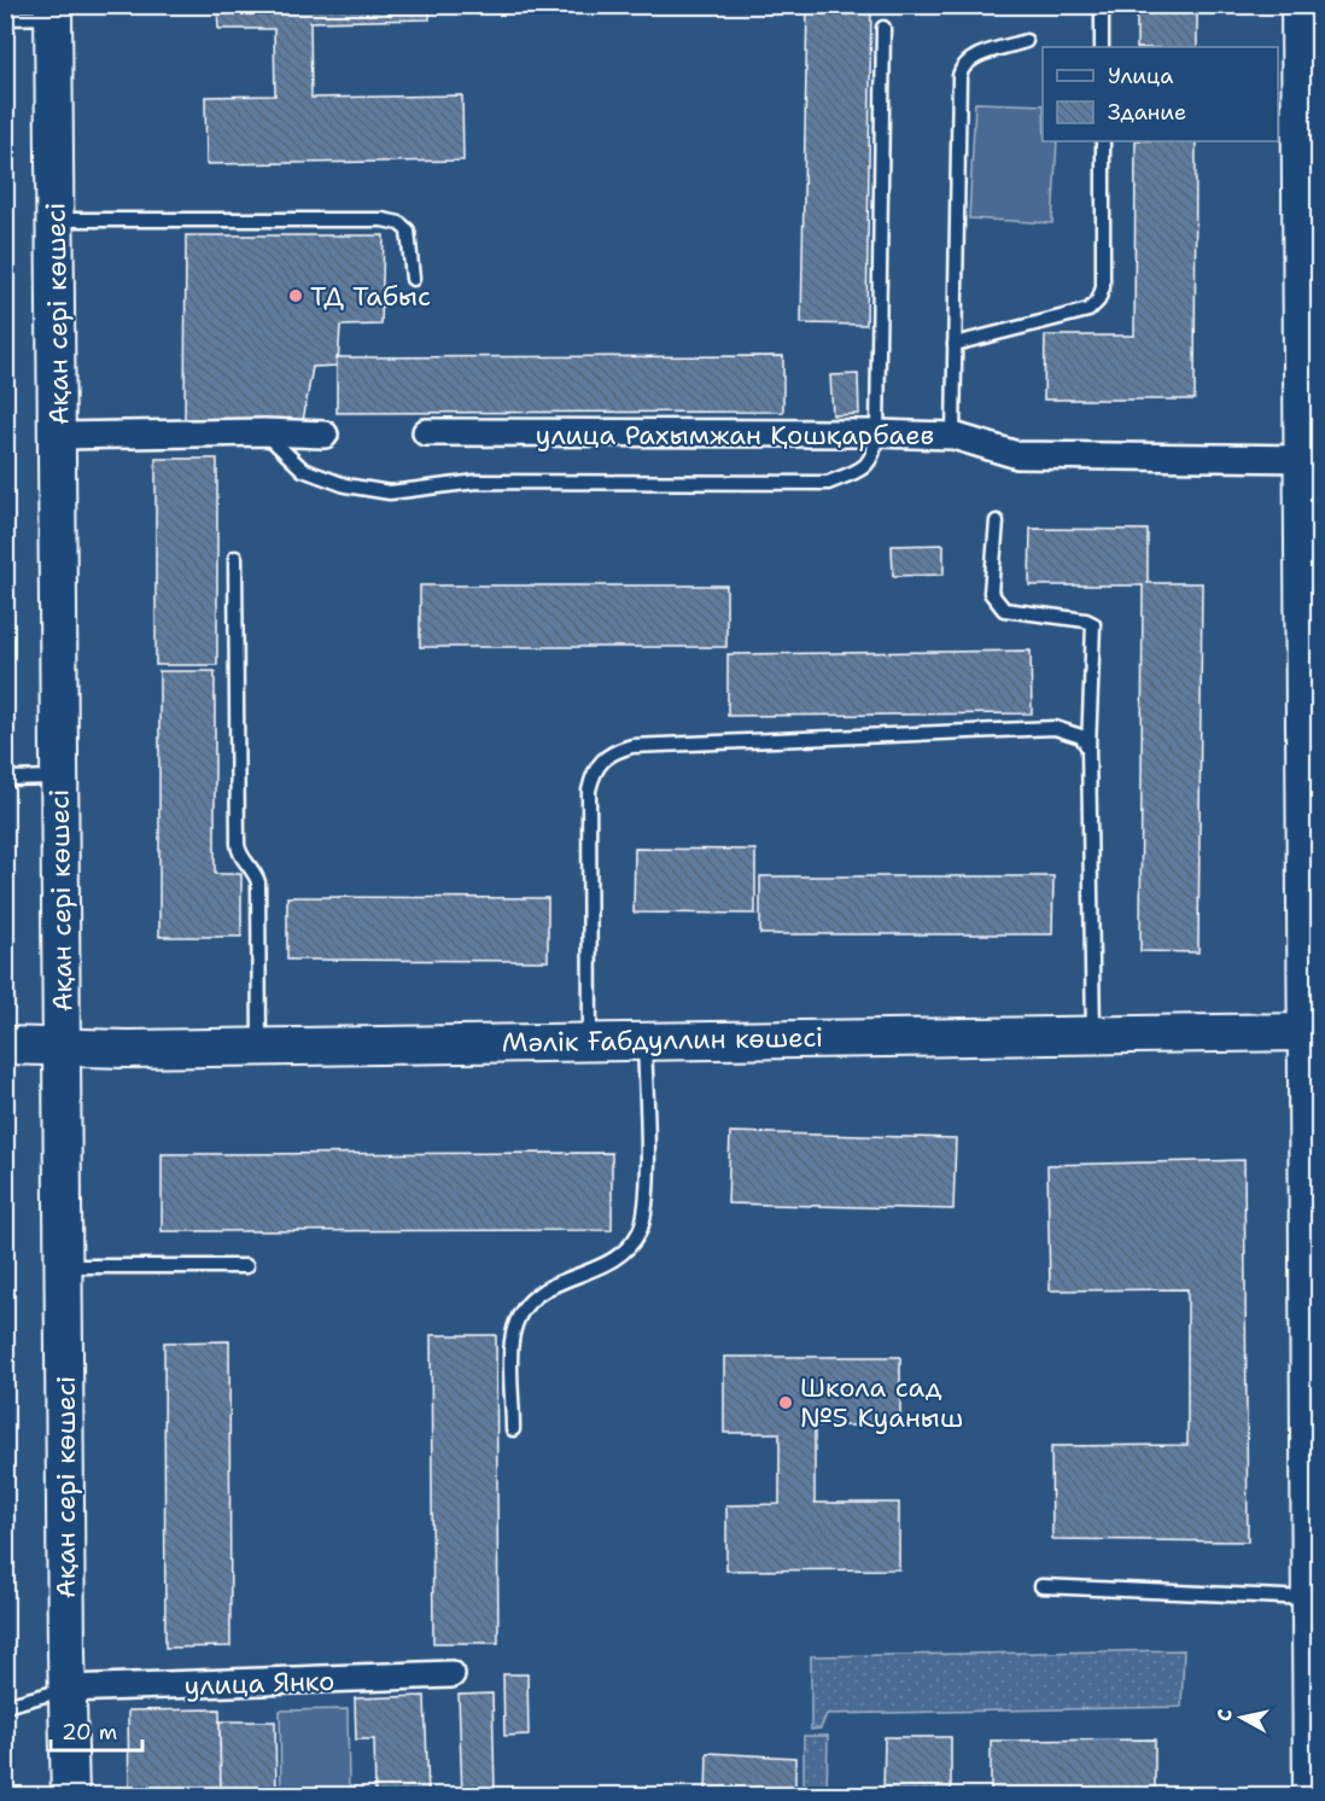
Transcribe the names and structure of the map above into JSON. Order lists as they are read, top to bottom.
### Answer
{
  "streets": {
    "street": [
      "Ақан сері көшесі",
      "улица Рахымжан Қошқарбаев",
      "Мәлік Ғабдуллин көшесі",
      "улица Янко"
    ]
  },
  "crossings": [
    ["Ақан сері көшесі", "Мәлік Ғабдуллин көшесі"],
    ["Ақан сері көшесі", "улица Янко"]
  ],
  "places": ["ТД Табыс", "Школа сад №5 Куаныш"],
  "legend": ["Улица", "Здание"],
  "scale_bar": "20 m",
  "north": "left"
}
